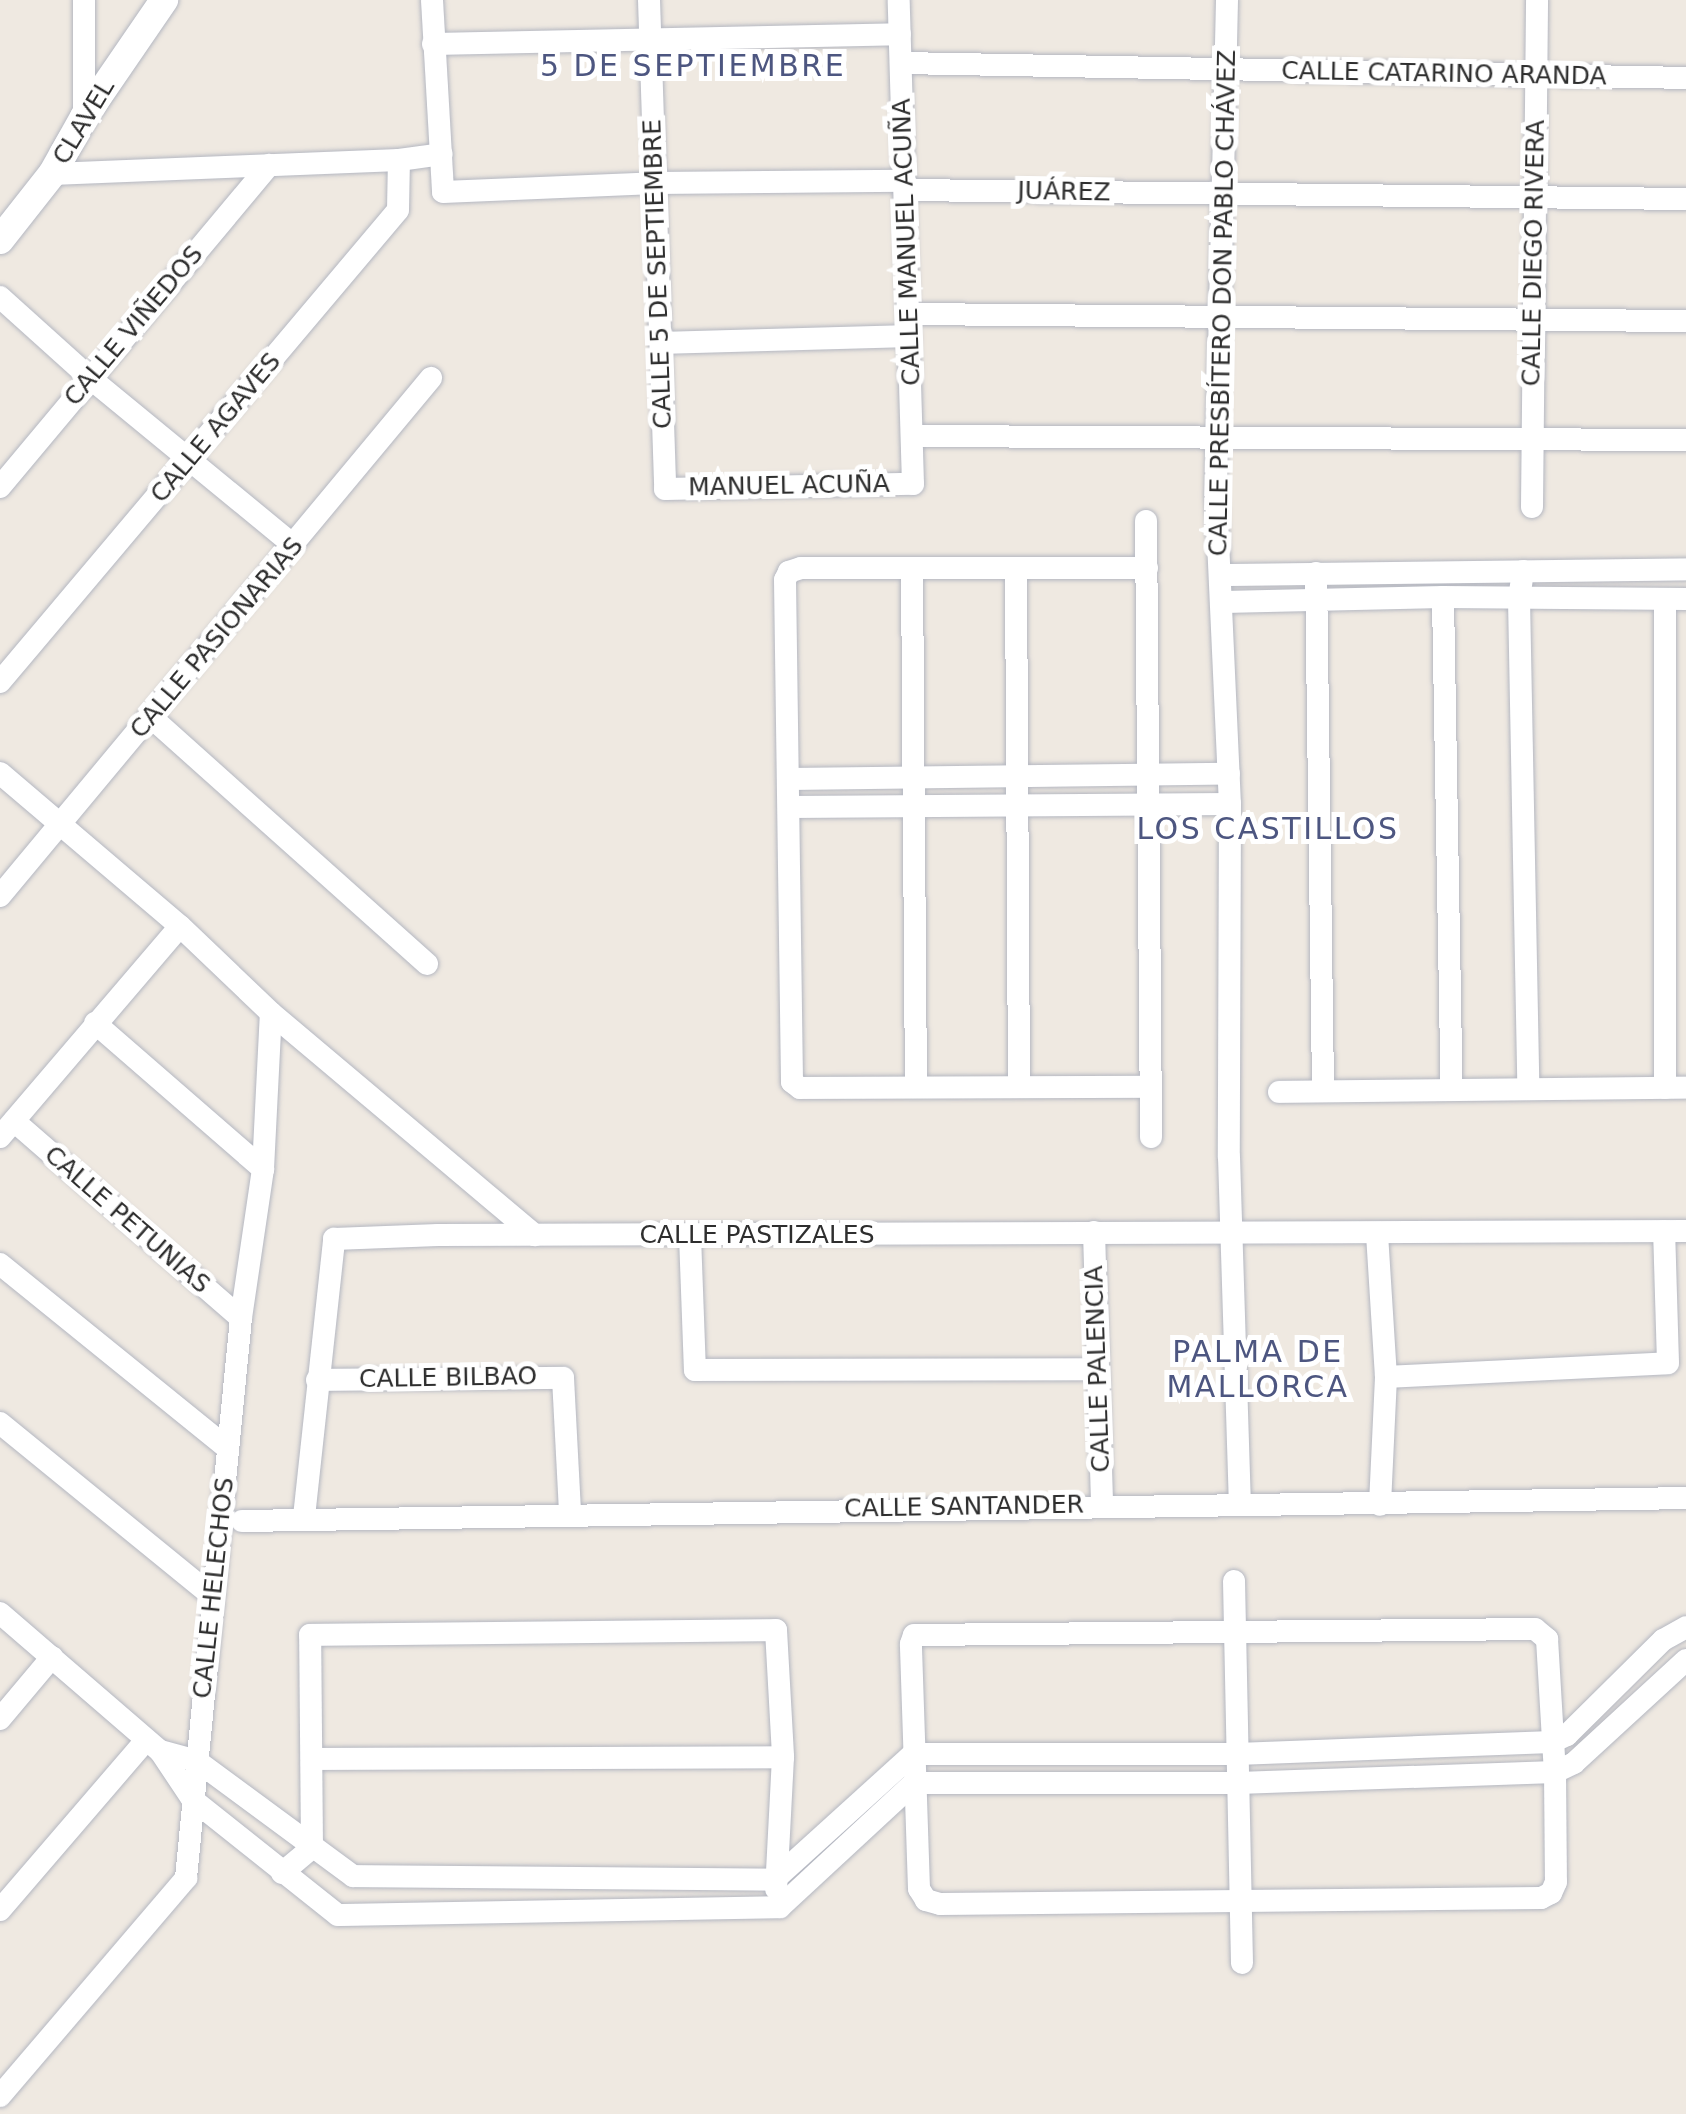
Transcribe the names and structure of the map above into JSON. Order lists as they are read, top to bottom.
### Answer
{
  "streets": {
    "street": [
      "CALLE CATARINO ARANDA",
      "CLAVEL",
      "JUÁREZ",
      "CALLE MANUEL ACUÑA",
      "CALLE DIEGO RIVERA",
      "CALLE 5 DE SEPTIEMBRE",
      "CALLE PRESBÍTERO DON PABLO CHÁVEZ",
      "CALLE VIÑEDOS",
      "CALLE AGAVES",
      "MANUEL ACUÑA",
      "CALLE PASIONARIAS",
      "CALLE PETUNIAS",
      "CALLE PASTIZALES",
      "CALLE PALENCIA",
      "CALLE BILBAO",
      "CALLE SANTANDER",
      "CALLE HELECHOS"
    ]
  },
  "crossings": [
    ["CALLE CATARINO ARANDA", "CALLE MANUEL ACUÑA"],
    ["CALLE CATARINO ARANDA", "CALLE DIEGO RIVERA"],
    ["CALLE CATARINO ARANDA", "CALLE PRESBÍTERO DON PABLO CHÁVEZ"],
    ["JUÁREZ", "CALLE MANUEL ACUÑA"],
    ["JUÁREZ", "CALLE DIEGO RIVERA"],
    ["JUÁREZ", "CALLE 5 DE SEPTIEMBRE"],
    ["JUÁREZ", "CALLE PRESBÍTERO DON PABLO CHÁVEZ"],
    ["CALLE MANUEL ACUÑA", "MANUEL ACUÑA"],
    ["CALLE 5 DE SEPTIEMBRE", "MANUEL ACUÑA"],
    ["CALLE PRESBÍTERO DON PABLO CHÁVEZ", "CALLE PASTIZALES"],
    ["CALLE PRESBÍTERO DON PABLO CHÁVEZ", "CALLE SANTANDER"],
    ["CALLE PETUNIAS", "CALLE HELECHOS"],
    ["CALLE PASTIZALES", "CALLE PALENCIA"],
    ["CALLE PASTIZALES", "CALLE BILBAO"],
    ["CALLE PALENCIA", "CALLE SANTANDER"],
    ["CALLE BILBAO", "CALLE SANTANDER"]
  ],
  "districts": ["5 DE SEPTIEMBRE", "LOS CASTILLOS", "PALMA DE MALLORCA"]
}
